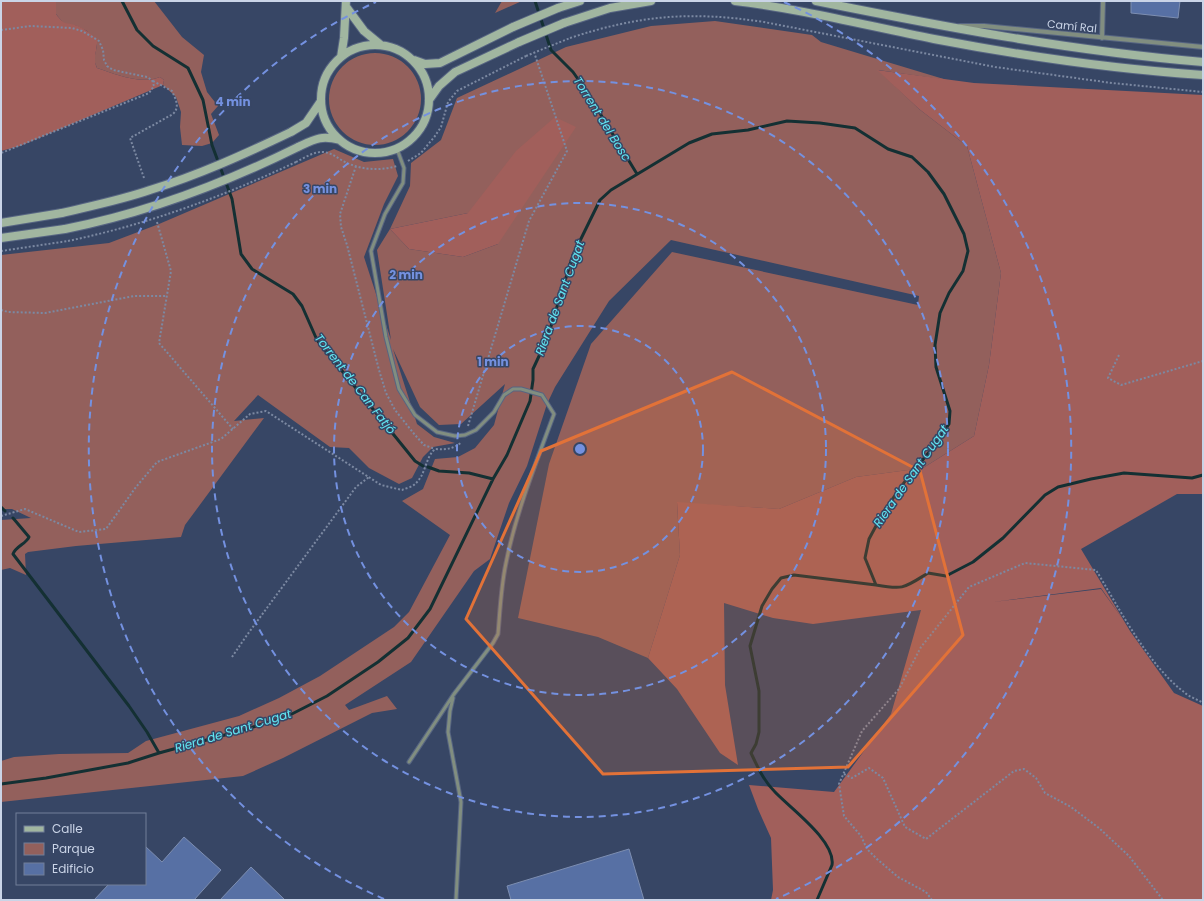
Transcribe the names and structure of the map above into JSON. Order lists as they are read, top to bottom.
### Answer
{
  "streets": {
    "street": ["Camí Ral"]
  },
  "water": ["Torrent del Bosc", "Riera de Sant Cugat", "Torrent de Can Fatjó"],
  "legend": ["Calle", "Parque", "Edificio"],
  "rings": [
    "4 min",
    "3 min",
    "2 min",
    "1 min"
  ]
}
